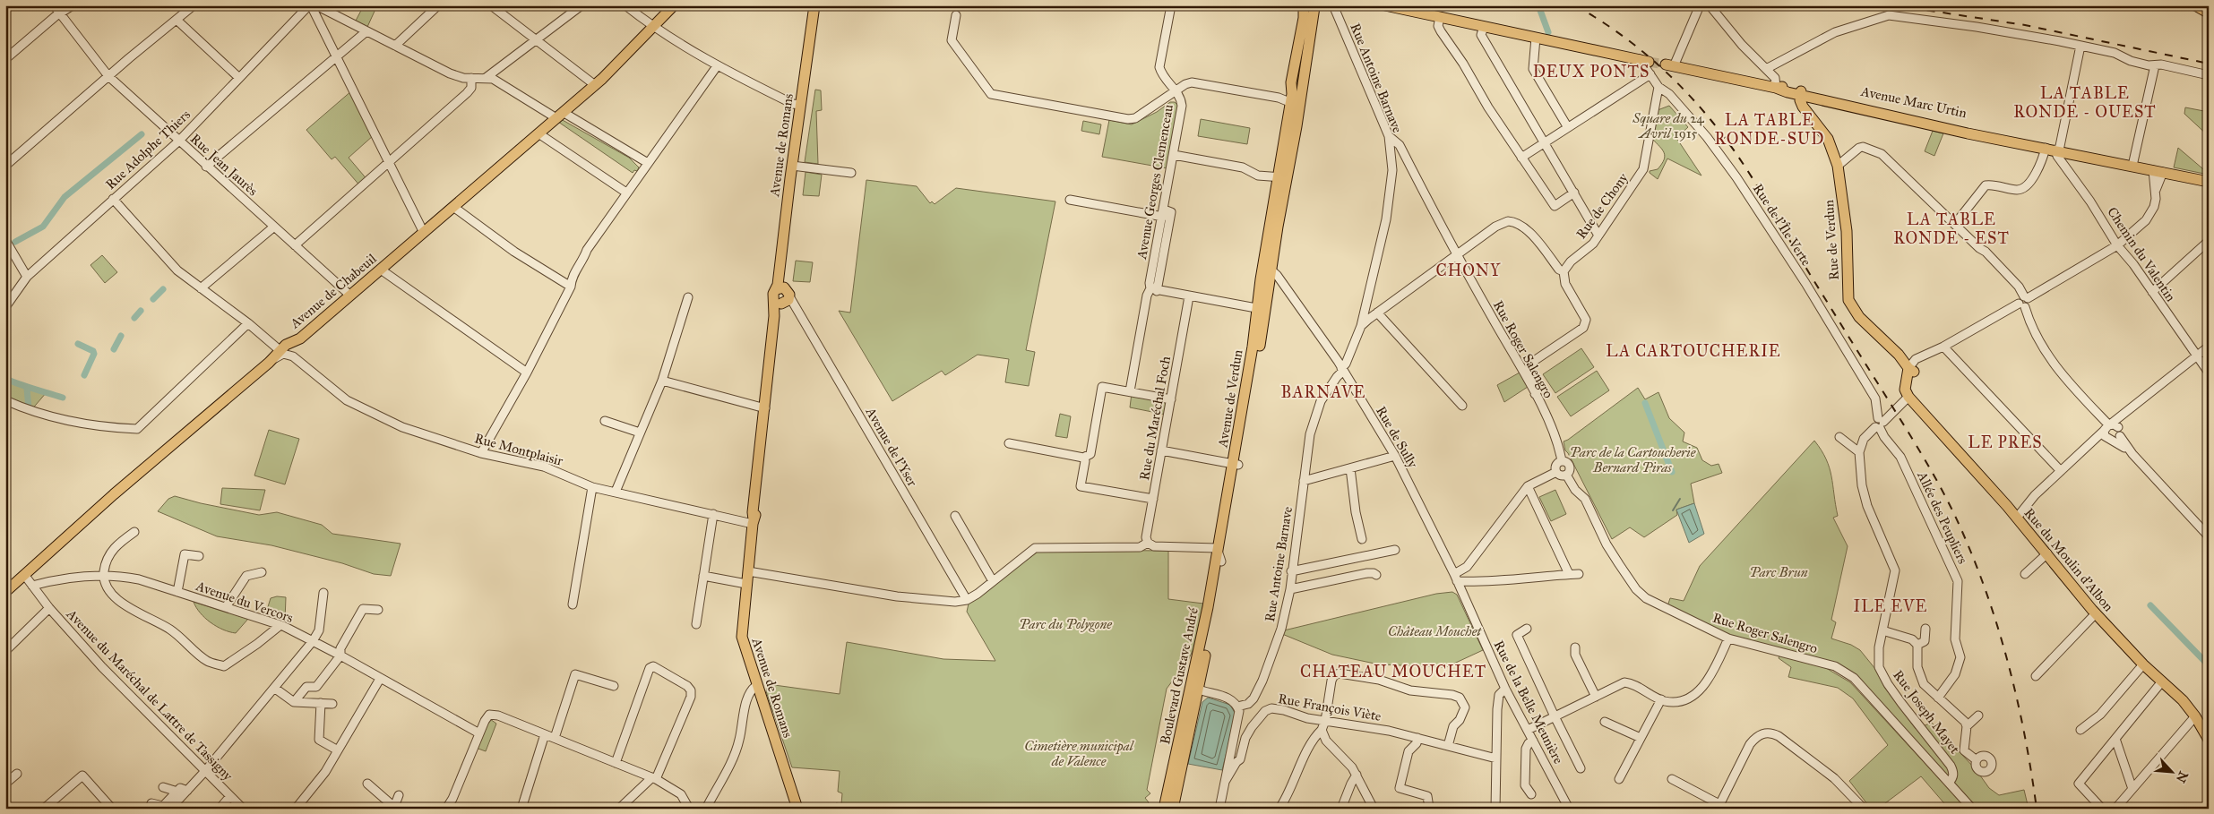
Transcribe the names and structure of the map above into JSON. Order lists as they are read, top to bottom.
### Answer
{
  "streets": {
    "main road": [
      "Avenue Marc Urtin",
      "Avenue de Romans",
      "Rue de Verdun",
      "Avenue de Chabeuil",
      "Avenue de Verdun",
      "Rue du Moulin d'Albon",
      "Boulevard Gustave André"
    ],
    "street": [
      "Rue Antoine Barnave",
      "Rue Adolphe Thiers",
      "Rue Jean Jaurès",
      "Avenue Georges Clemenceau",
      "Rue de Chony",
      "Rue de l'Île Verte",
      "Chemin du Valentin",
      "Rue Roger Salengro",
      "Rue du Maréchal Foch",
      "Rue de Sully",
      "Avenue de l'Yser",
      "Rue Montplaisir",
      "Allée des Peupliers",
      "Avenue du Vercors",
      "Avenue du Maréchal de Lattre de Tassigny",
      "Rue de la Belle Meunière",
      "Rue François Viète",
      "Rue Joseph Mayet"
    ]
  },
  "crossings": [
    ["Rue Antoine Barnave", "Rue Roger Salengro"],
    ["Rue Antoine Barnave", "Rue de Sully"],
    ["Avenue Marc Urtin", "Rue de Verdun"],
    ["Avenue Marc Urtin", "Chemin du Valentin"],
    ["Avenue de Romans", "Avenue de l'Yser"],
    ["Avenue de Romans", "Rue Montplaisir"],
    ["Rue Adolphe Thiers", "Rue Jean Jaurès"],
    ["Rue Jean Jaurès", "Avenue de Chabeuil"],
    ["Rue de Chony", "Rue de l'Île Verte"],
    ["Rue de l'Île Verte", "Allée des Peupliers"],
    ["Avenue de Chabeuil", "Avenue du Maréchal de Lattre de Tassigny"],
    ["Rue Roger Salengro", "Rue Joseph Mayet"],
    ["Avenue de Verdun", "Rue de Sully"],
    ["Avenue de Verdun", "Boulevard Gustave André"],
    ["Rue de Sully", "Rue de la Belle Meunière"],
    ["Avenue du Vercors", "Avenue du Maréchal de Lattre de Tassigny"]
  ],
  "districts": [
    "DEUX PONTS",
    "LA TABLE RONDE - OUEST",
    "LA TABLE RONDE-SUD",
    "LA TABLE RONDE - EST",
    "CHONY",
    "LA CARTOUCHERIE",
    "BARNAVE",
    "LE PRES",
    "ILE EVE",
    "CHATEAU MOUCHET"
  ],
  "parks": [
    "Square du 24 Avril 1915",
    "Parc de la Cartoucherie Bernard Piras",
    "Parc Brun",
    "Parc du Polygone",
    "Château Mouchet",
    "Cimetière municipal de Valence"
  ],
  "north": "bottom right"
}
